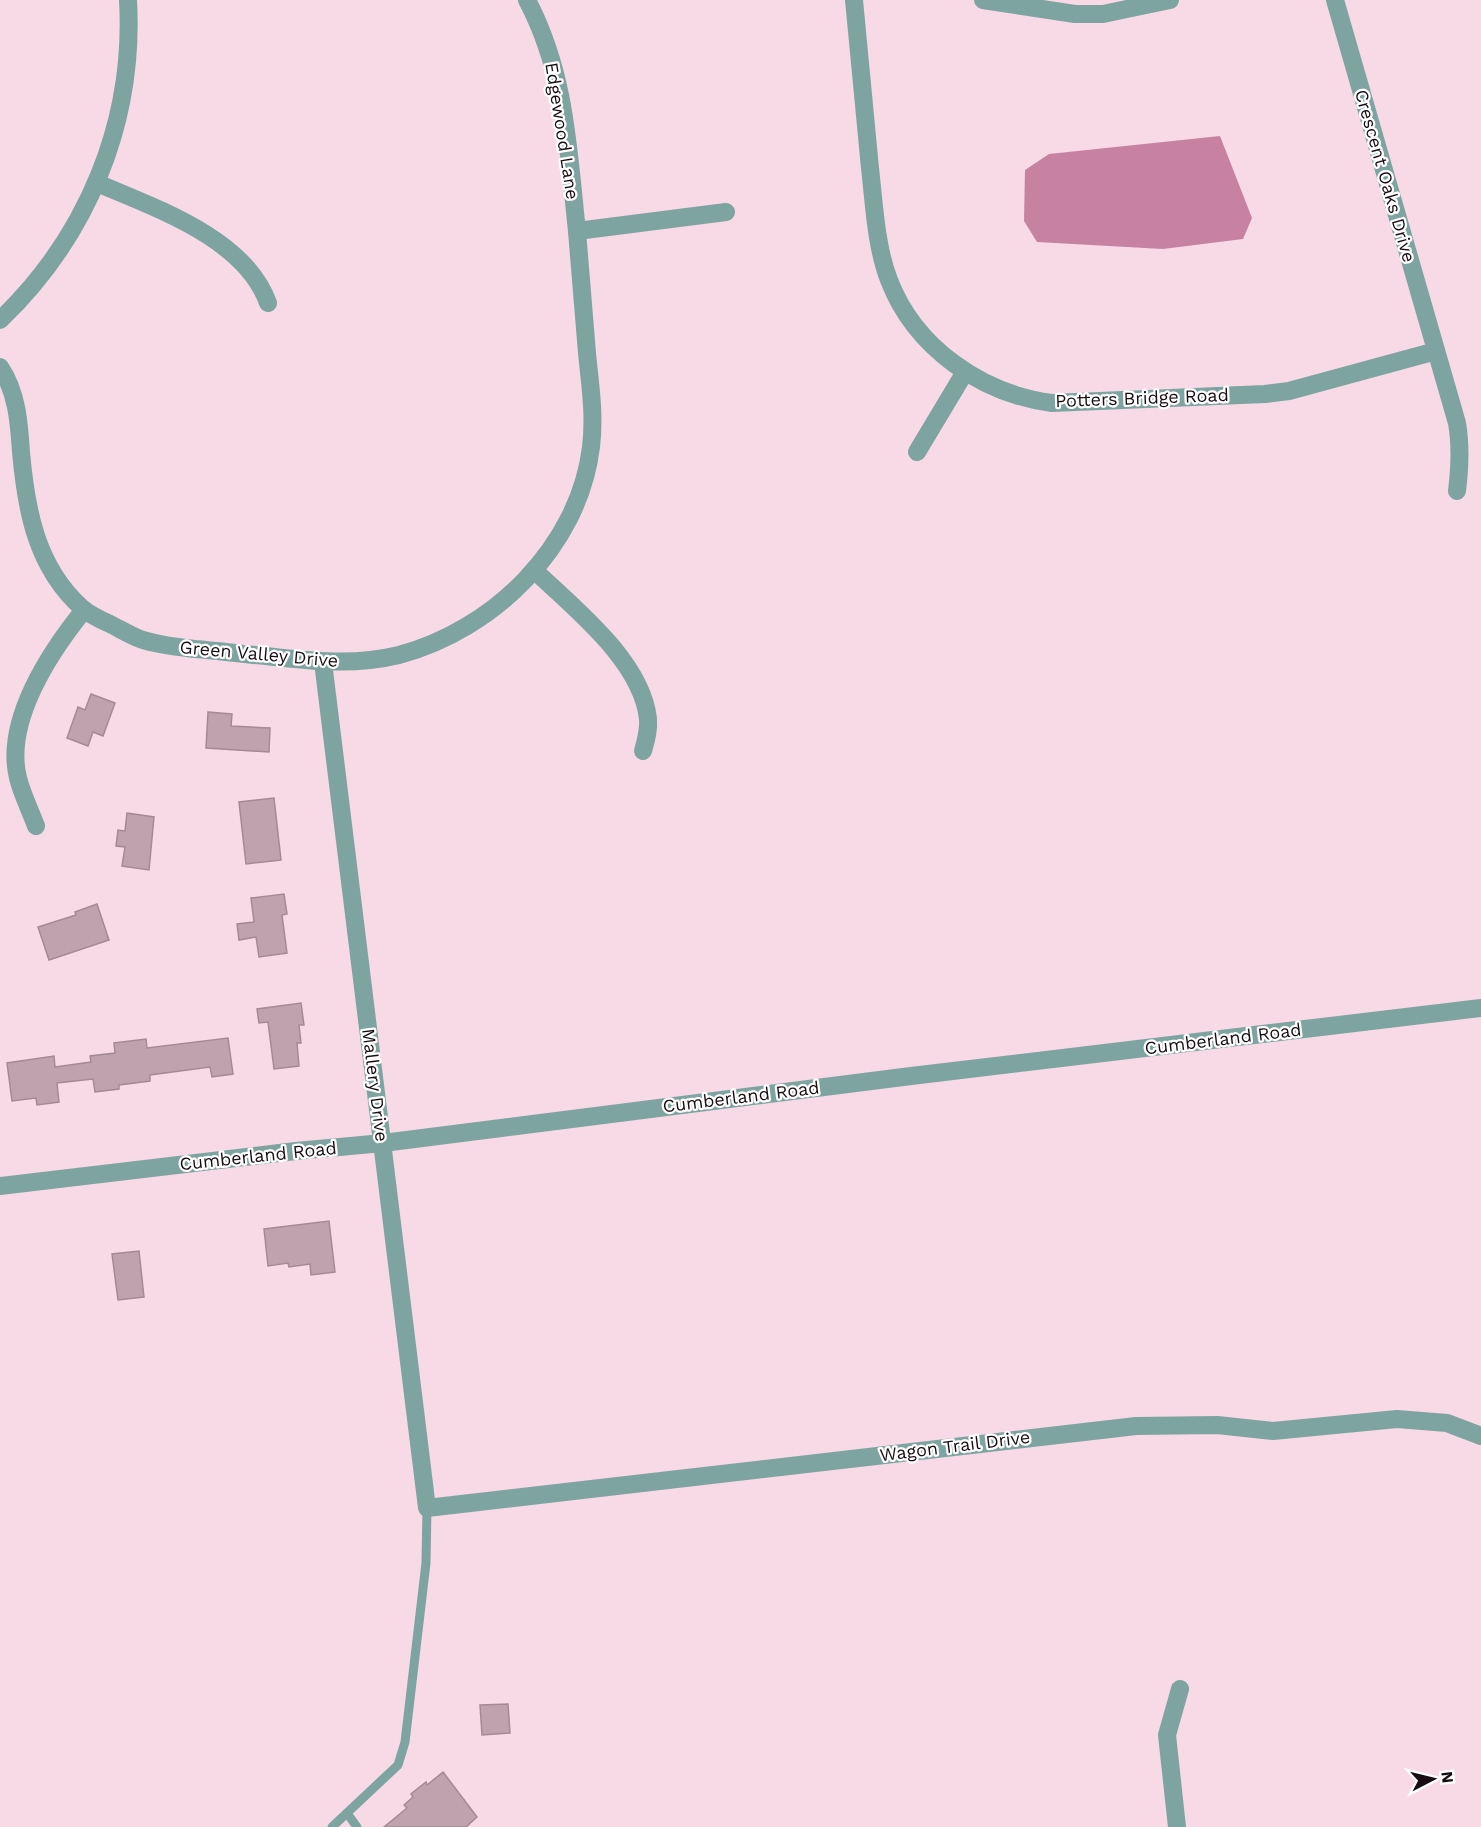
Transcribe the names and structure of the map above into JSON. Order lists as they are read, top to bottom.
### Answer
{
  "streets": {
    "street": [
      "Edgewood Lane",
      "Crescent Oaks Drive",
      "Potters Bridge Road",
      "Green Valley Drive",
      "Cumberland Road",
      "Mallery Drive",
      "Wagon Trail Drive"
    ]
  },
  "crossings": [
    ["Edgewood Lane", "Green Valley Drive"],
    ["Crescent Oaks Drive", "Potters Bridge Road"],
    ["Green Valley Drive", "Mallery Drive"],
    ["Cumberland Road", "Mallery Drive"],
    ["Mallery Drive", "Wagon Trail Drive"]
  ],
  "north": "right"
}
